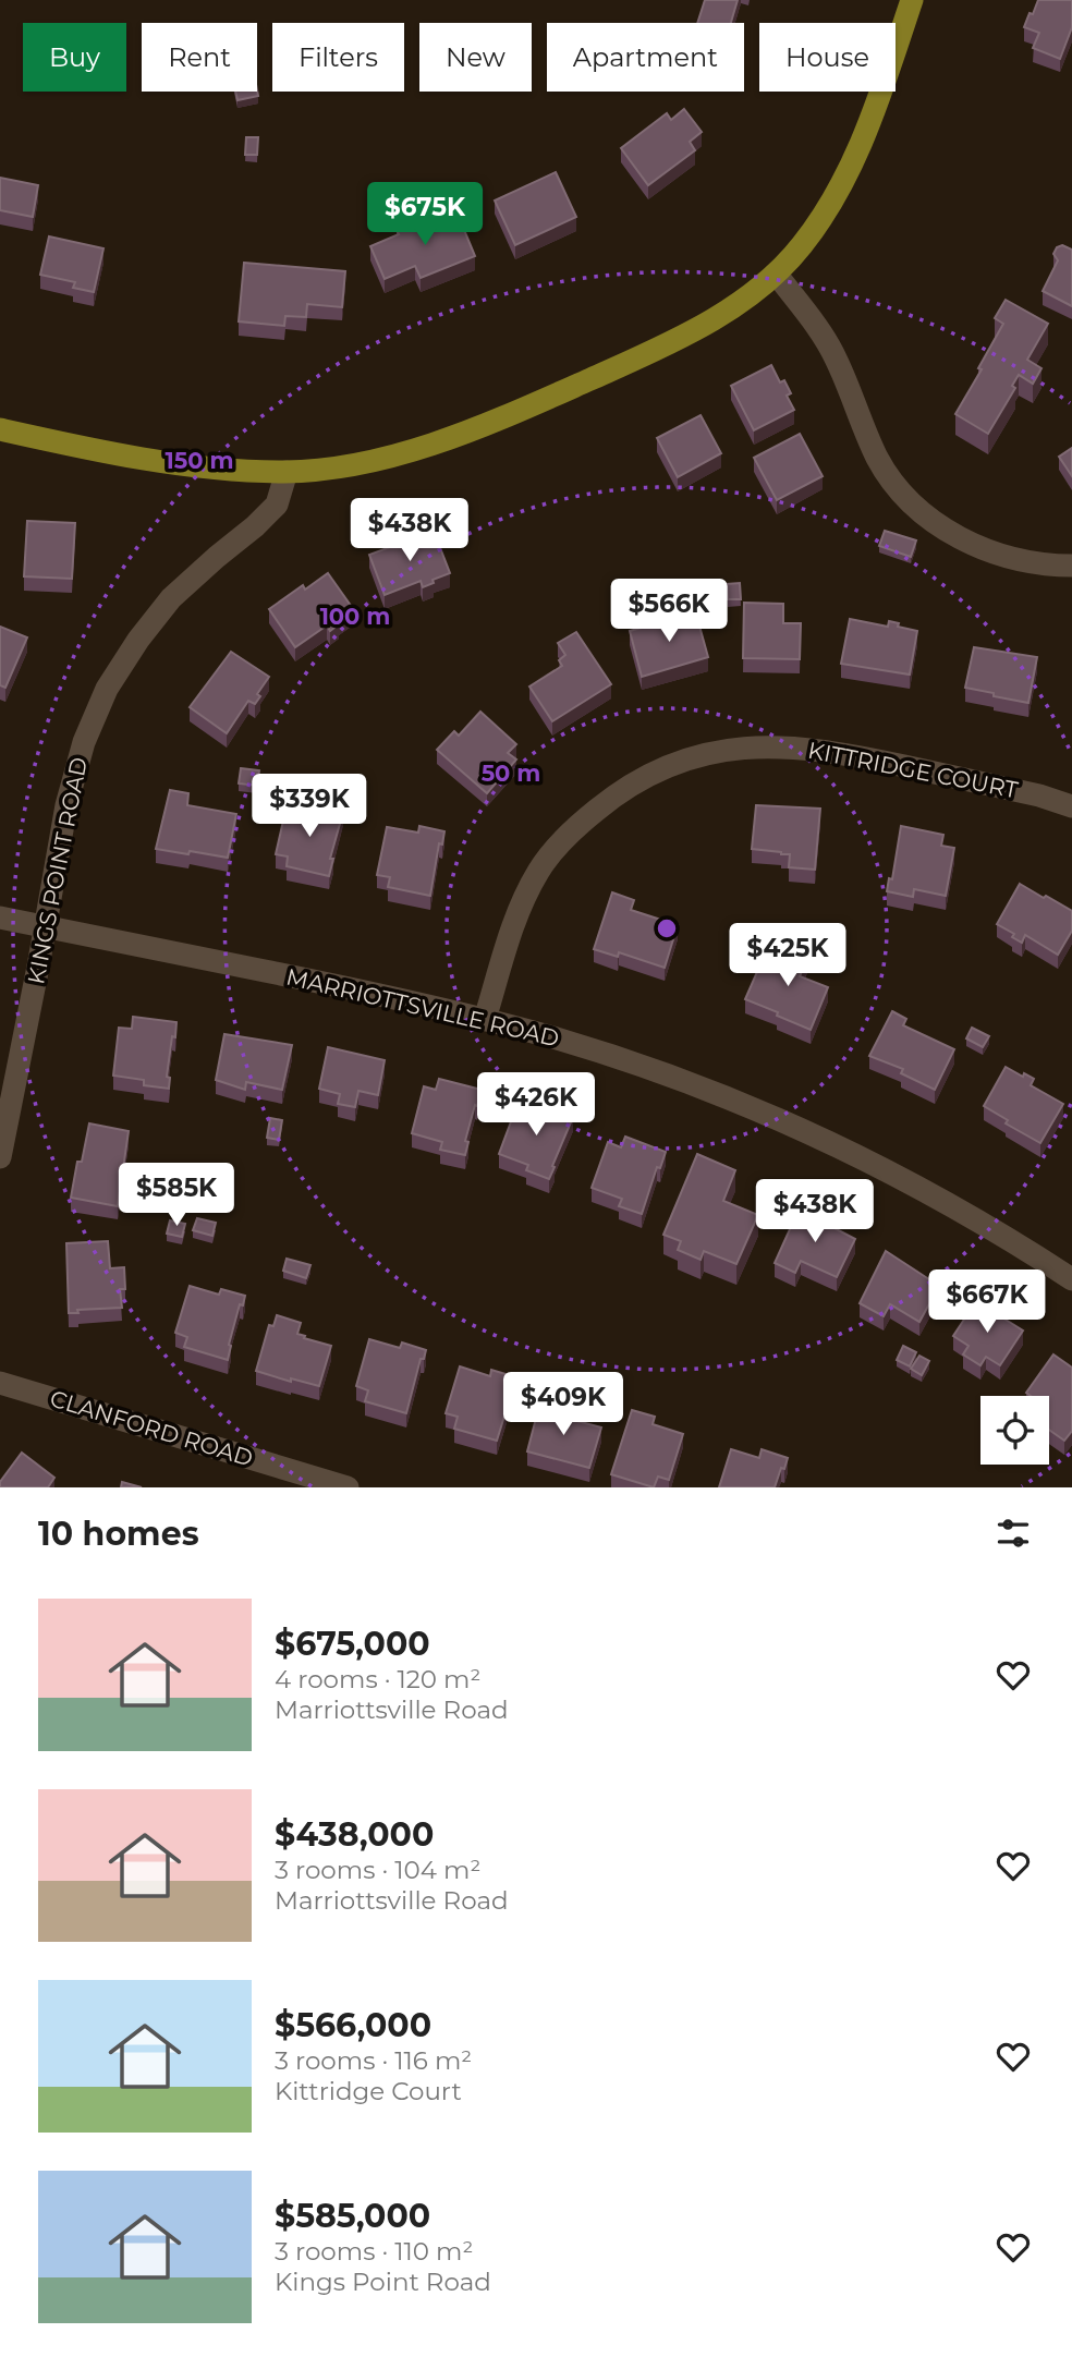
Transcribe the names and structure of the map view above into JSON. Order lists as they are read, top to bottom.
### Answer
{
  "streets": {
    "street": [
      "KITTRIDGE COURT",
      "KINGS POINT ROAD",
      "MARRIOTTSVILLE ROAD",
      "CLANFORD ROAD"
    ]
  },
  "crossings": [
    ["KITTRIDGE COURT", "MARRIOTTSVILLE ROAD"],
    ["KINGS POINT ROAD", "MARRIOTTSVILLE ROAD"]
  ],
  "page": {
    "chip": [
      "Buy",
      "Rent",
      "Filters",
      "New",
      "Apartment",
      "House"
    ],
    "price": [
      "$675K",
      "$438K",
      "$566K",
      "$339K",
      "$425K",
      "$426K",
      "$585K",
      "$438K",
      "$667K",
      "$409K"
    ],
    "heading": "10 homes",
    "list": [
      {
        "name": "$675,000",
        "note": "4 rooms · 120 m² · Marriottsville Road"
      },
      {
        "name": "$438,000",
        "note": "3 rooms · 104 m² · Marriottsville Road"
      },
      {
        "name": "$566,000",
        "note": "3 rooms · 116 m² · Kittridge Court"
      },
      {
        "name": "$585,000",
        "note": "3 rooms · 110 m² · Kings Point Road"
      }
    ]
  },
  "rings": ["150 m", "100 m", "50 m"]
}
